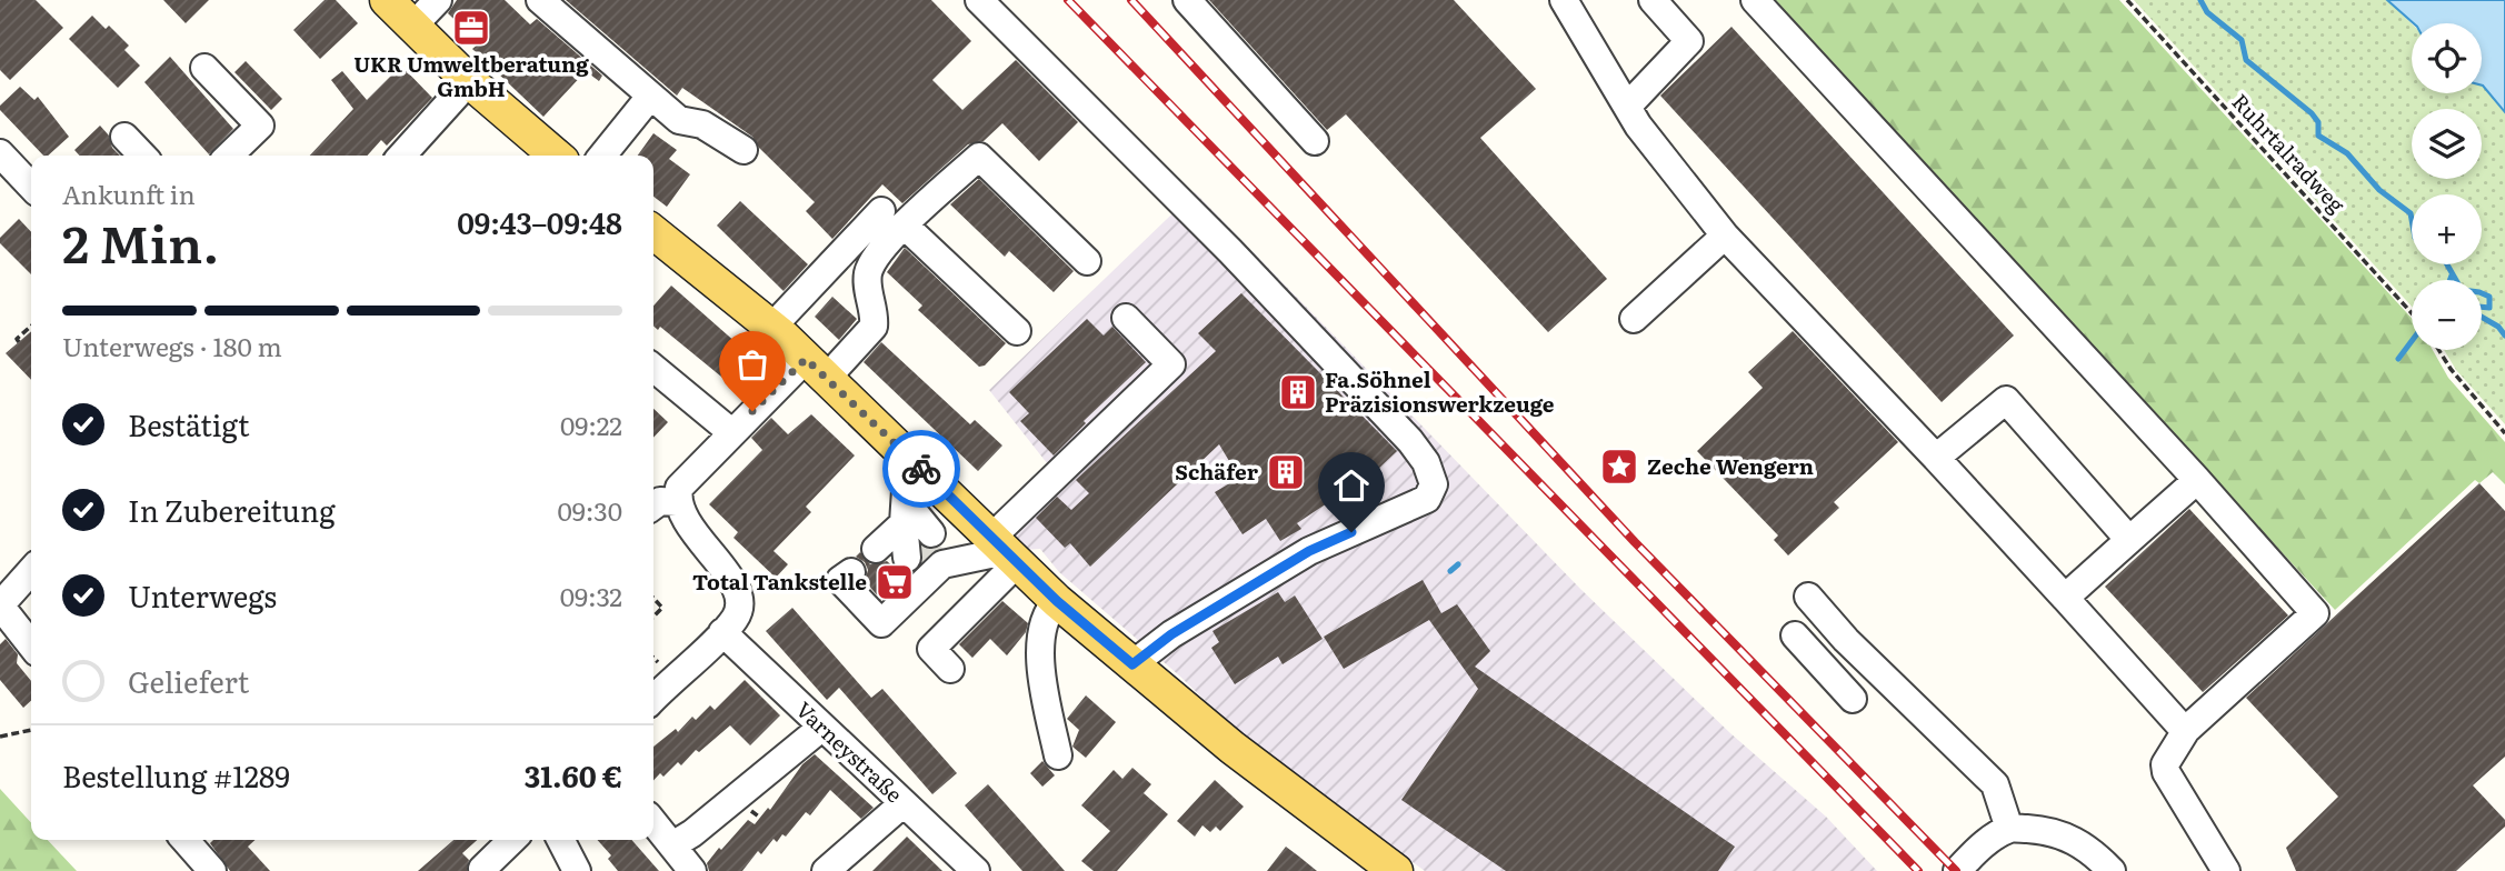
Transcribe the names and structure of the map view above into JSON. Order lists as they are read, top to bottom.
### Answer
{
  "streets": {
    "street": ["Varneystraße"],
    "path": ["Ruhrtalradweg"]
  },
  "places": {
    "office": ["UKR Umweltberatung GmbH"],
    "building": ["Fa.Söhnel Präzisionswerkzeuge", "Schäfer"],
    "place": ["Zeche Wengern"],
    "supermarket": ["Total Tankstelle"]
  },
  "page": {
    "map_buttons": ["+", "−"],
    "heading": ["2 Min.", "Ankunft in", "09:43–09:48"],
    "panel": ["Bestellung #1289", "31.60 €"],
    "bar": "Unterwegs · 180 m",
    "list": [
      ["Bestätigt", "09:22"],
      ["In Zubereitung", "09:30"],
      ["Unterwegs", "09:32"],
      "Geliefert"
    ]
  }
}
